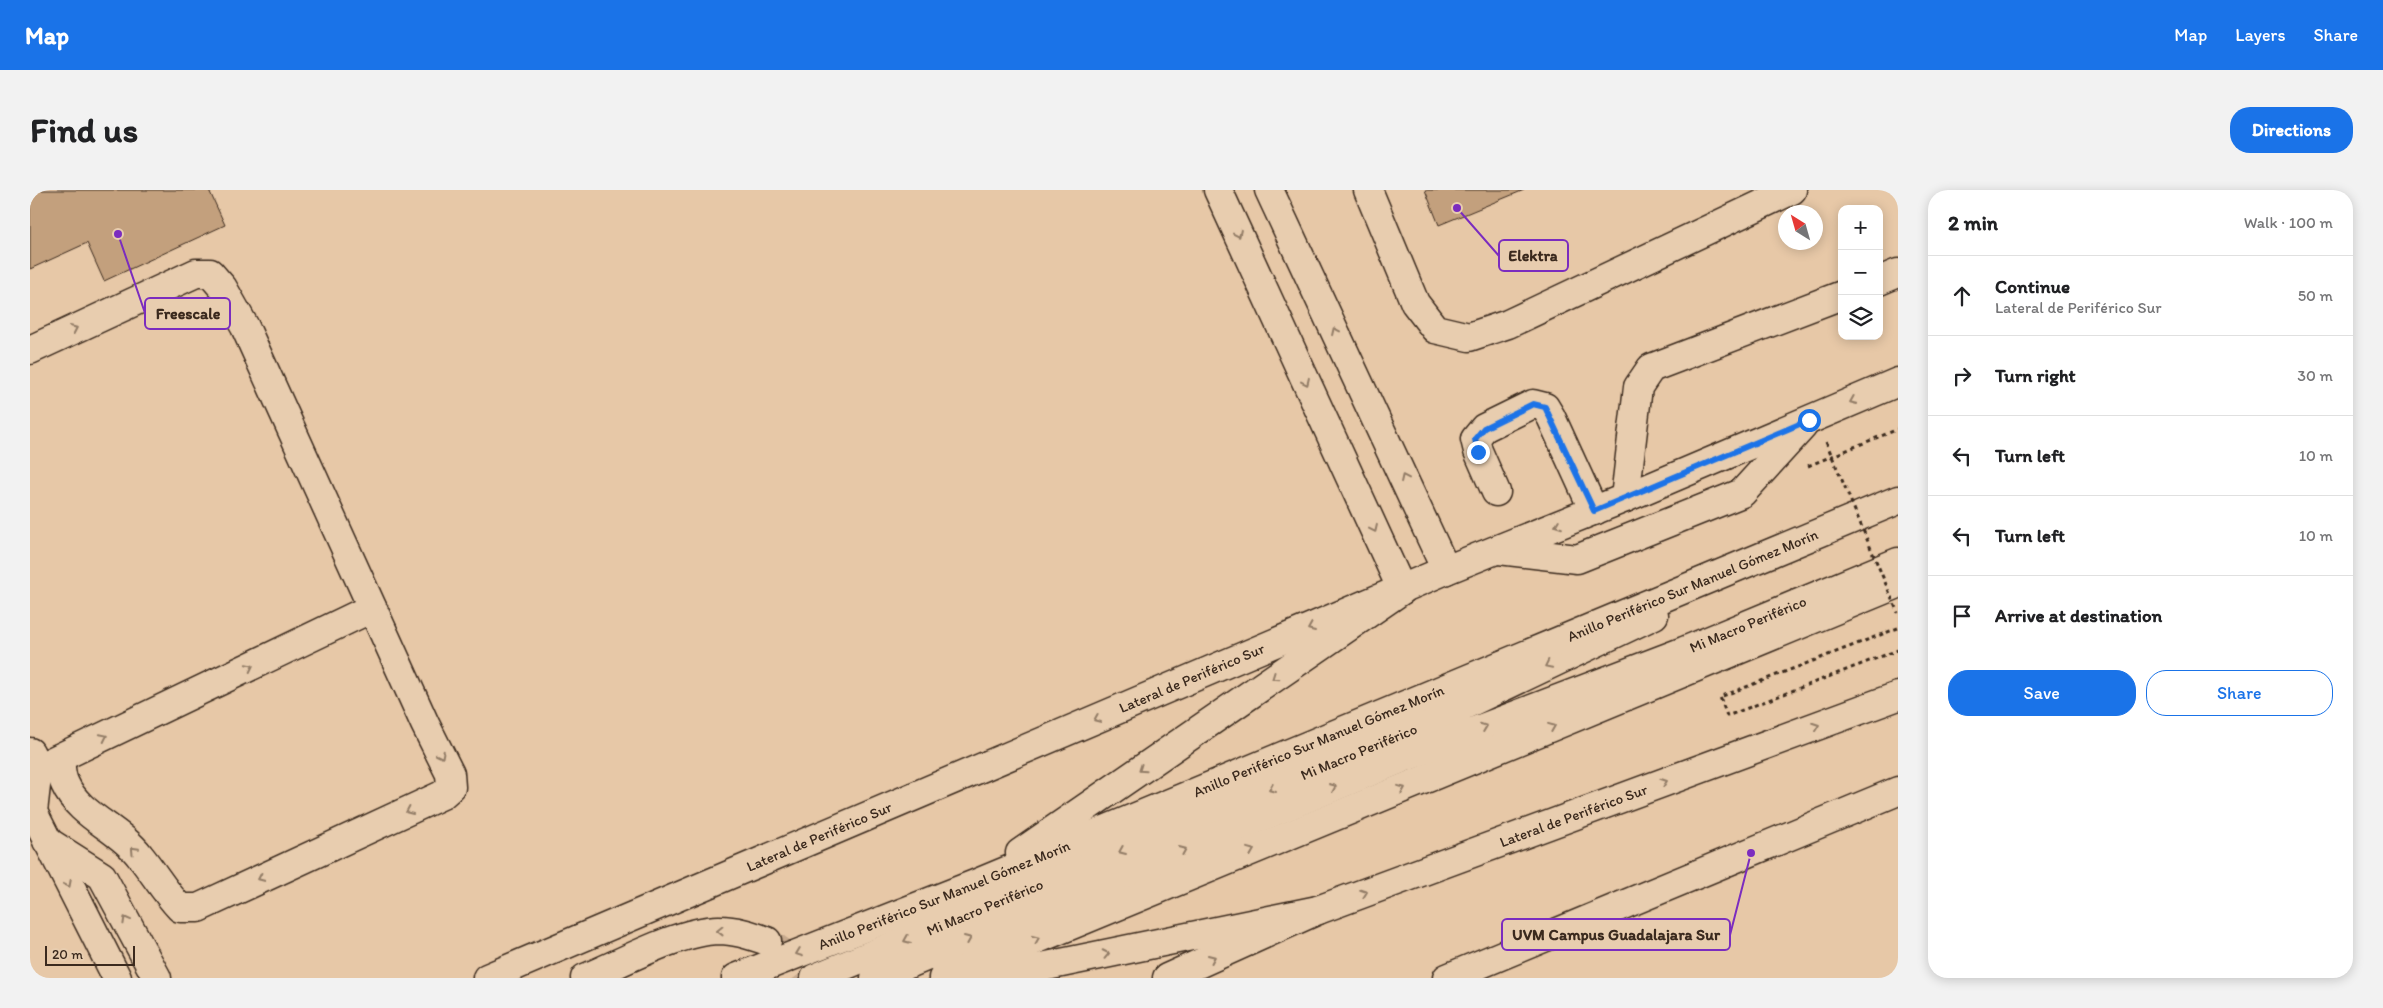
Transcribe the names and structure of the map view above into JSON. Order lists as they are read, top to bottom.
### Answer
{
  "streets": {
    "main road": ["Anillo Periférico Sur Manuel Gómez Morín", "Mi Macro Periférico", "Lateral de Periférico Sur"]
  },
  "places": ["Elektra", "Freescale", "UVM Campus Guadalajara Sur"],
  "scale_bar": "20 m",
  "north": "top left",
  "page": {
    "header": "Map",
    "nav": ["Map", "Layers", "Share"],
    "buttons": [
      "Directions",
      ["Save", "Share"]
    ],
    "title": "Find us",
    "heading": ["2 min", "Walk · 100 m"],
    "map_buttons": ["+", "−"],
    "list": [
      ["Continue", "Lateral de Periférico Sur", "50 m"],
      ["Turn right", "30 m"],
      ["Turn left", "10 m"],
      ["Turn left", "10 m"],
      "Arrive at destination"
    ],
    "scale": "20 m"
  }
}
